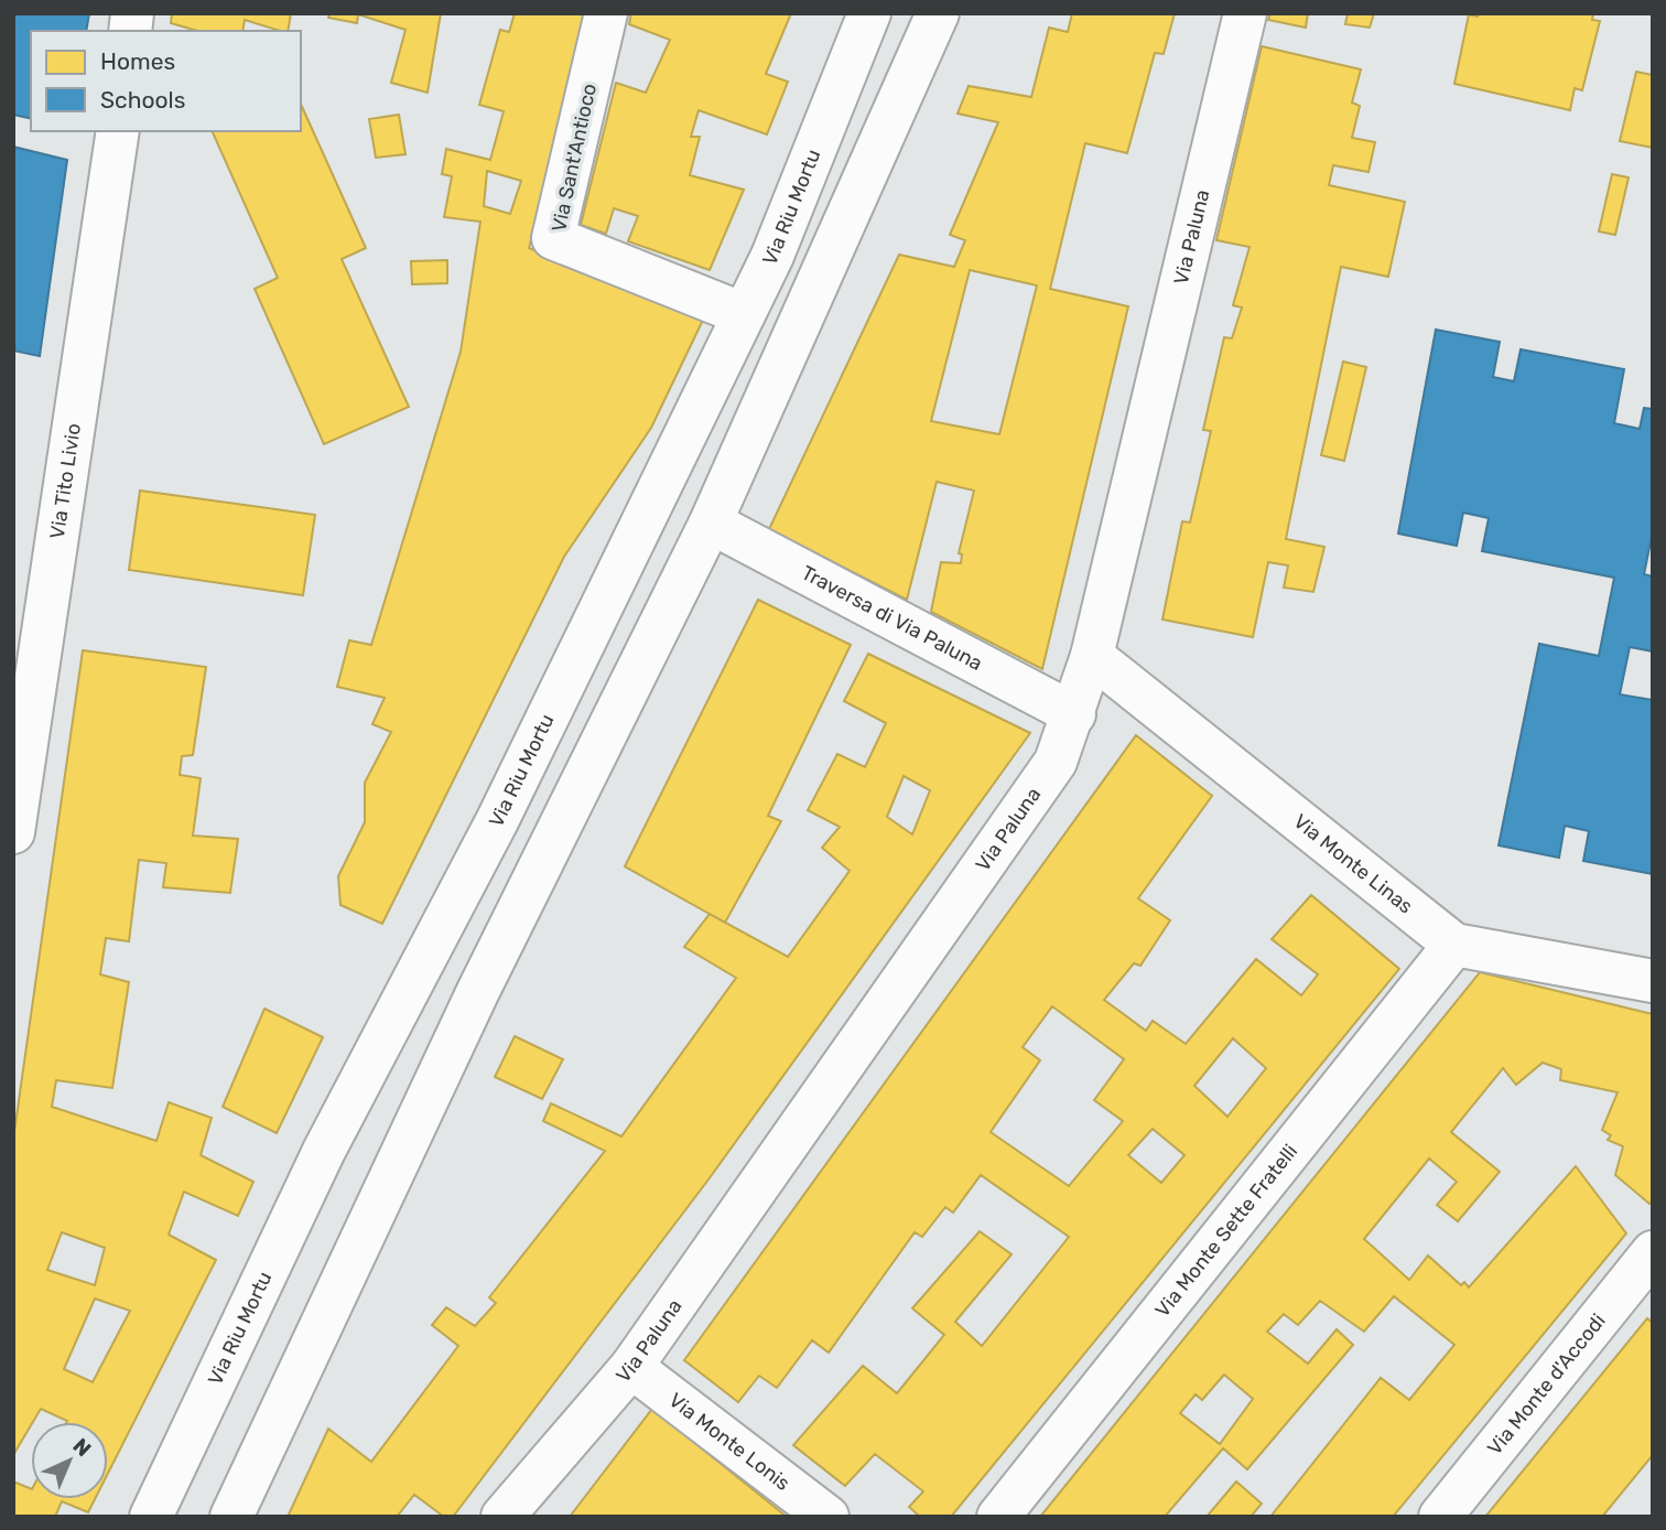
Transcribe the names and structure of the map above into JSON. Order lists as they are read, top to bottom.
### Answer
{
  "streets": {
    "street": [
      "Via Sant'Antioco",
      "Via Riu Mortu",
      "Via Paluna",
      "Via Tito Livio",
      "Traversa di Via Paluna",
      "Via Monte Linas",
      "Via Monte Sette Fratelli",
      "Via Monte d'Accodi",
      "Via Monte Lonis"
    ]
  },
  "crossings": [
    ["Via Sant'Antioco", "Via Riu Mortu"],
    ["Via Paluna", "Traversa di Via Paluna"],
    ["Via Paluna", "Via Monte Linas"],
    ["Via Paluna", "Via Monte Lonis"],
    ["Via Monte Linas", "Via Monte Sette Fratelli"]
  ],
  "legend": ["Homes", "Schools"],
  "north": "top right"
}
